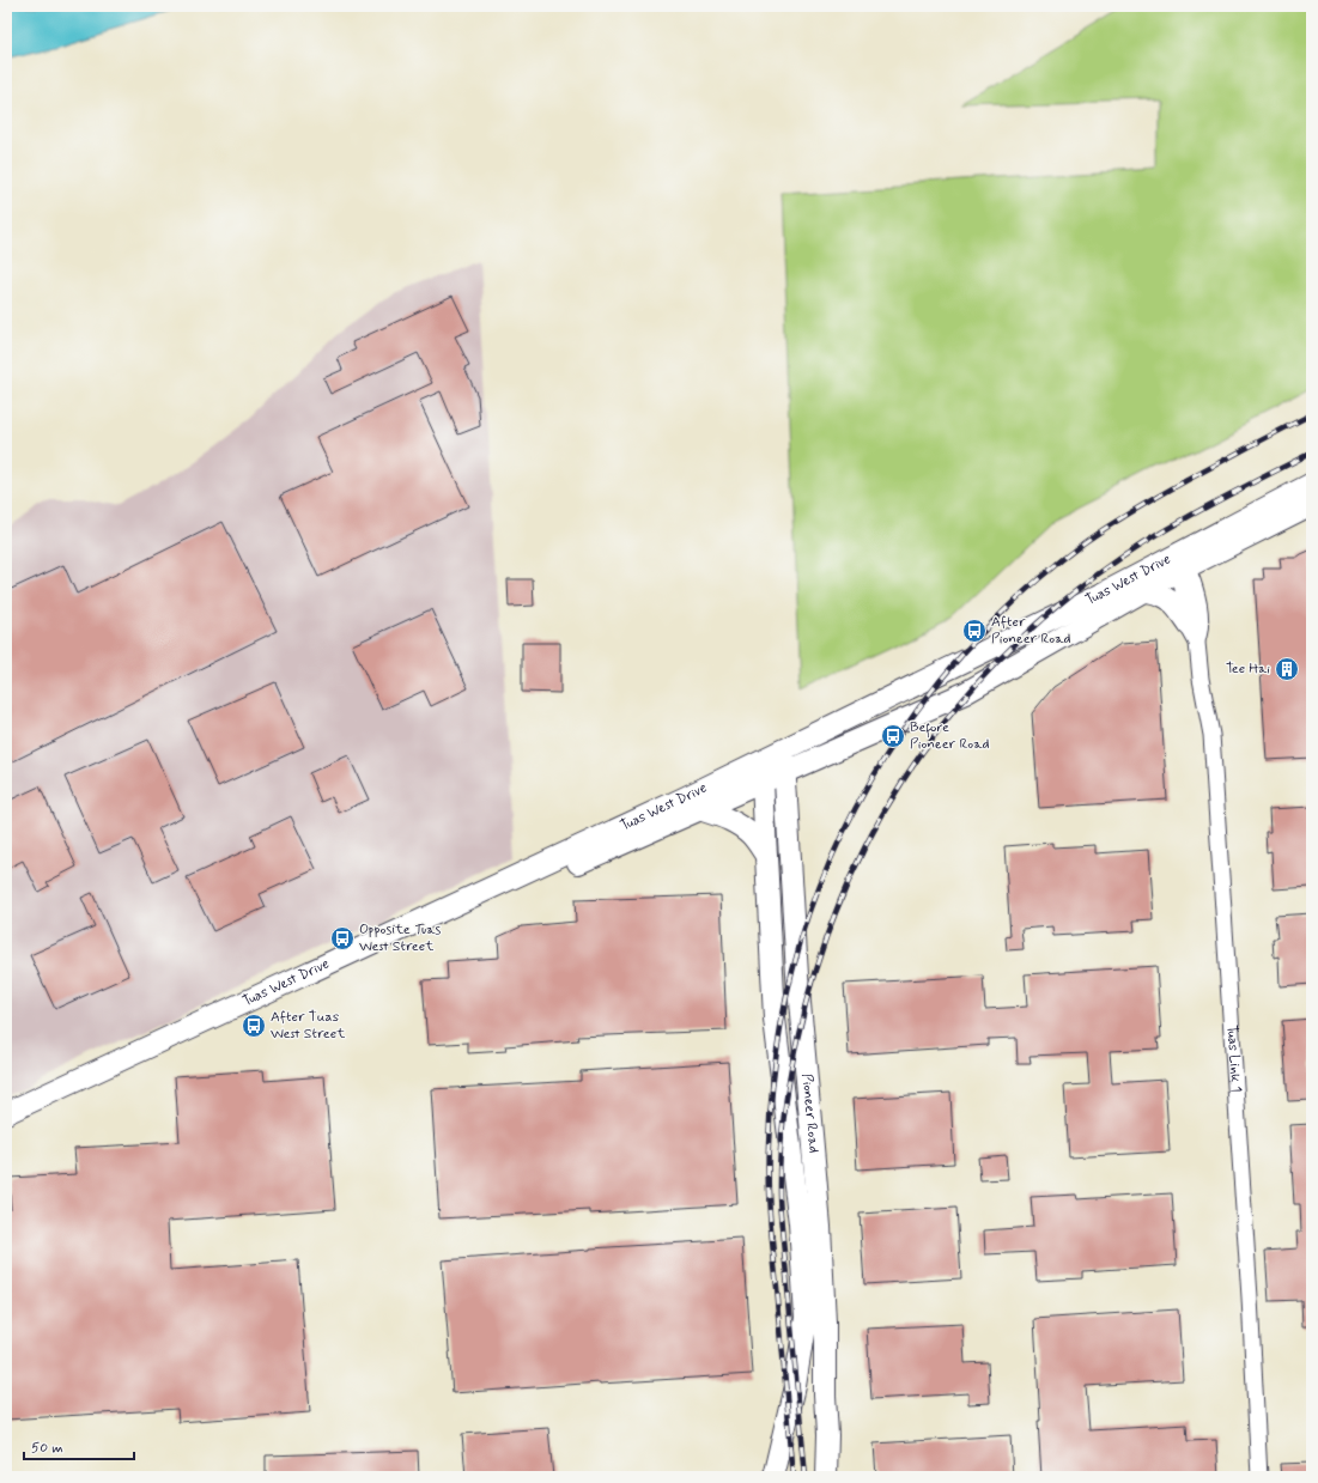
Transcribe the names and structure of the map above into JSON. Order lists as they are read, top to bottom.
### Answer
{
  "streets": {
    "main road": ["Tuas West Drive", "Pioneer Road"],
    "street": ["Tuas Link 1"]
  },
  "crossings": [
    ["Tuas West Drive", "Tuas Link 1"],
    ["Tuas West Drive", "Pioneer Road"]
  ],
  "places": {
    "bus stop": [
      "After Pioneer Road",
      "Before Pioneer Road",
      "Opposite Tuas West Street",
      "After Tuas West Street"
    ],
    "building": ["Tee Hai"]
  },
  "scale_bar": "50 m"
}
